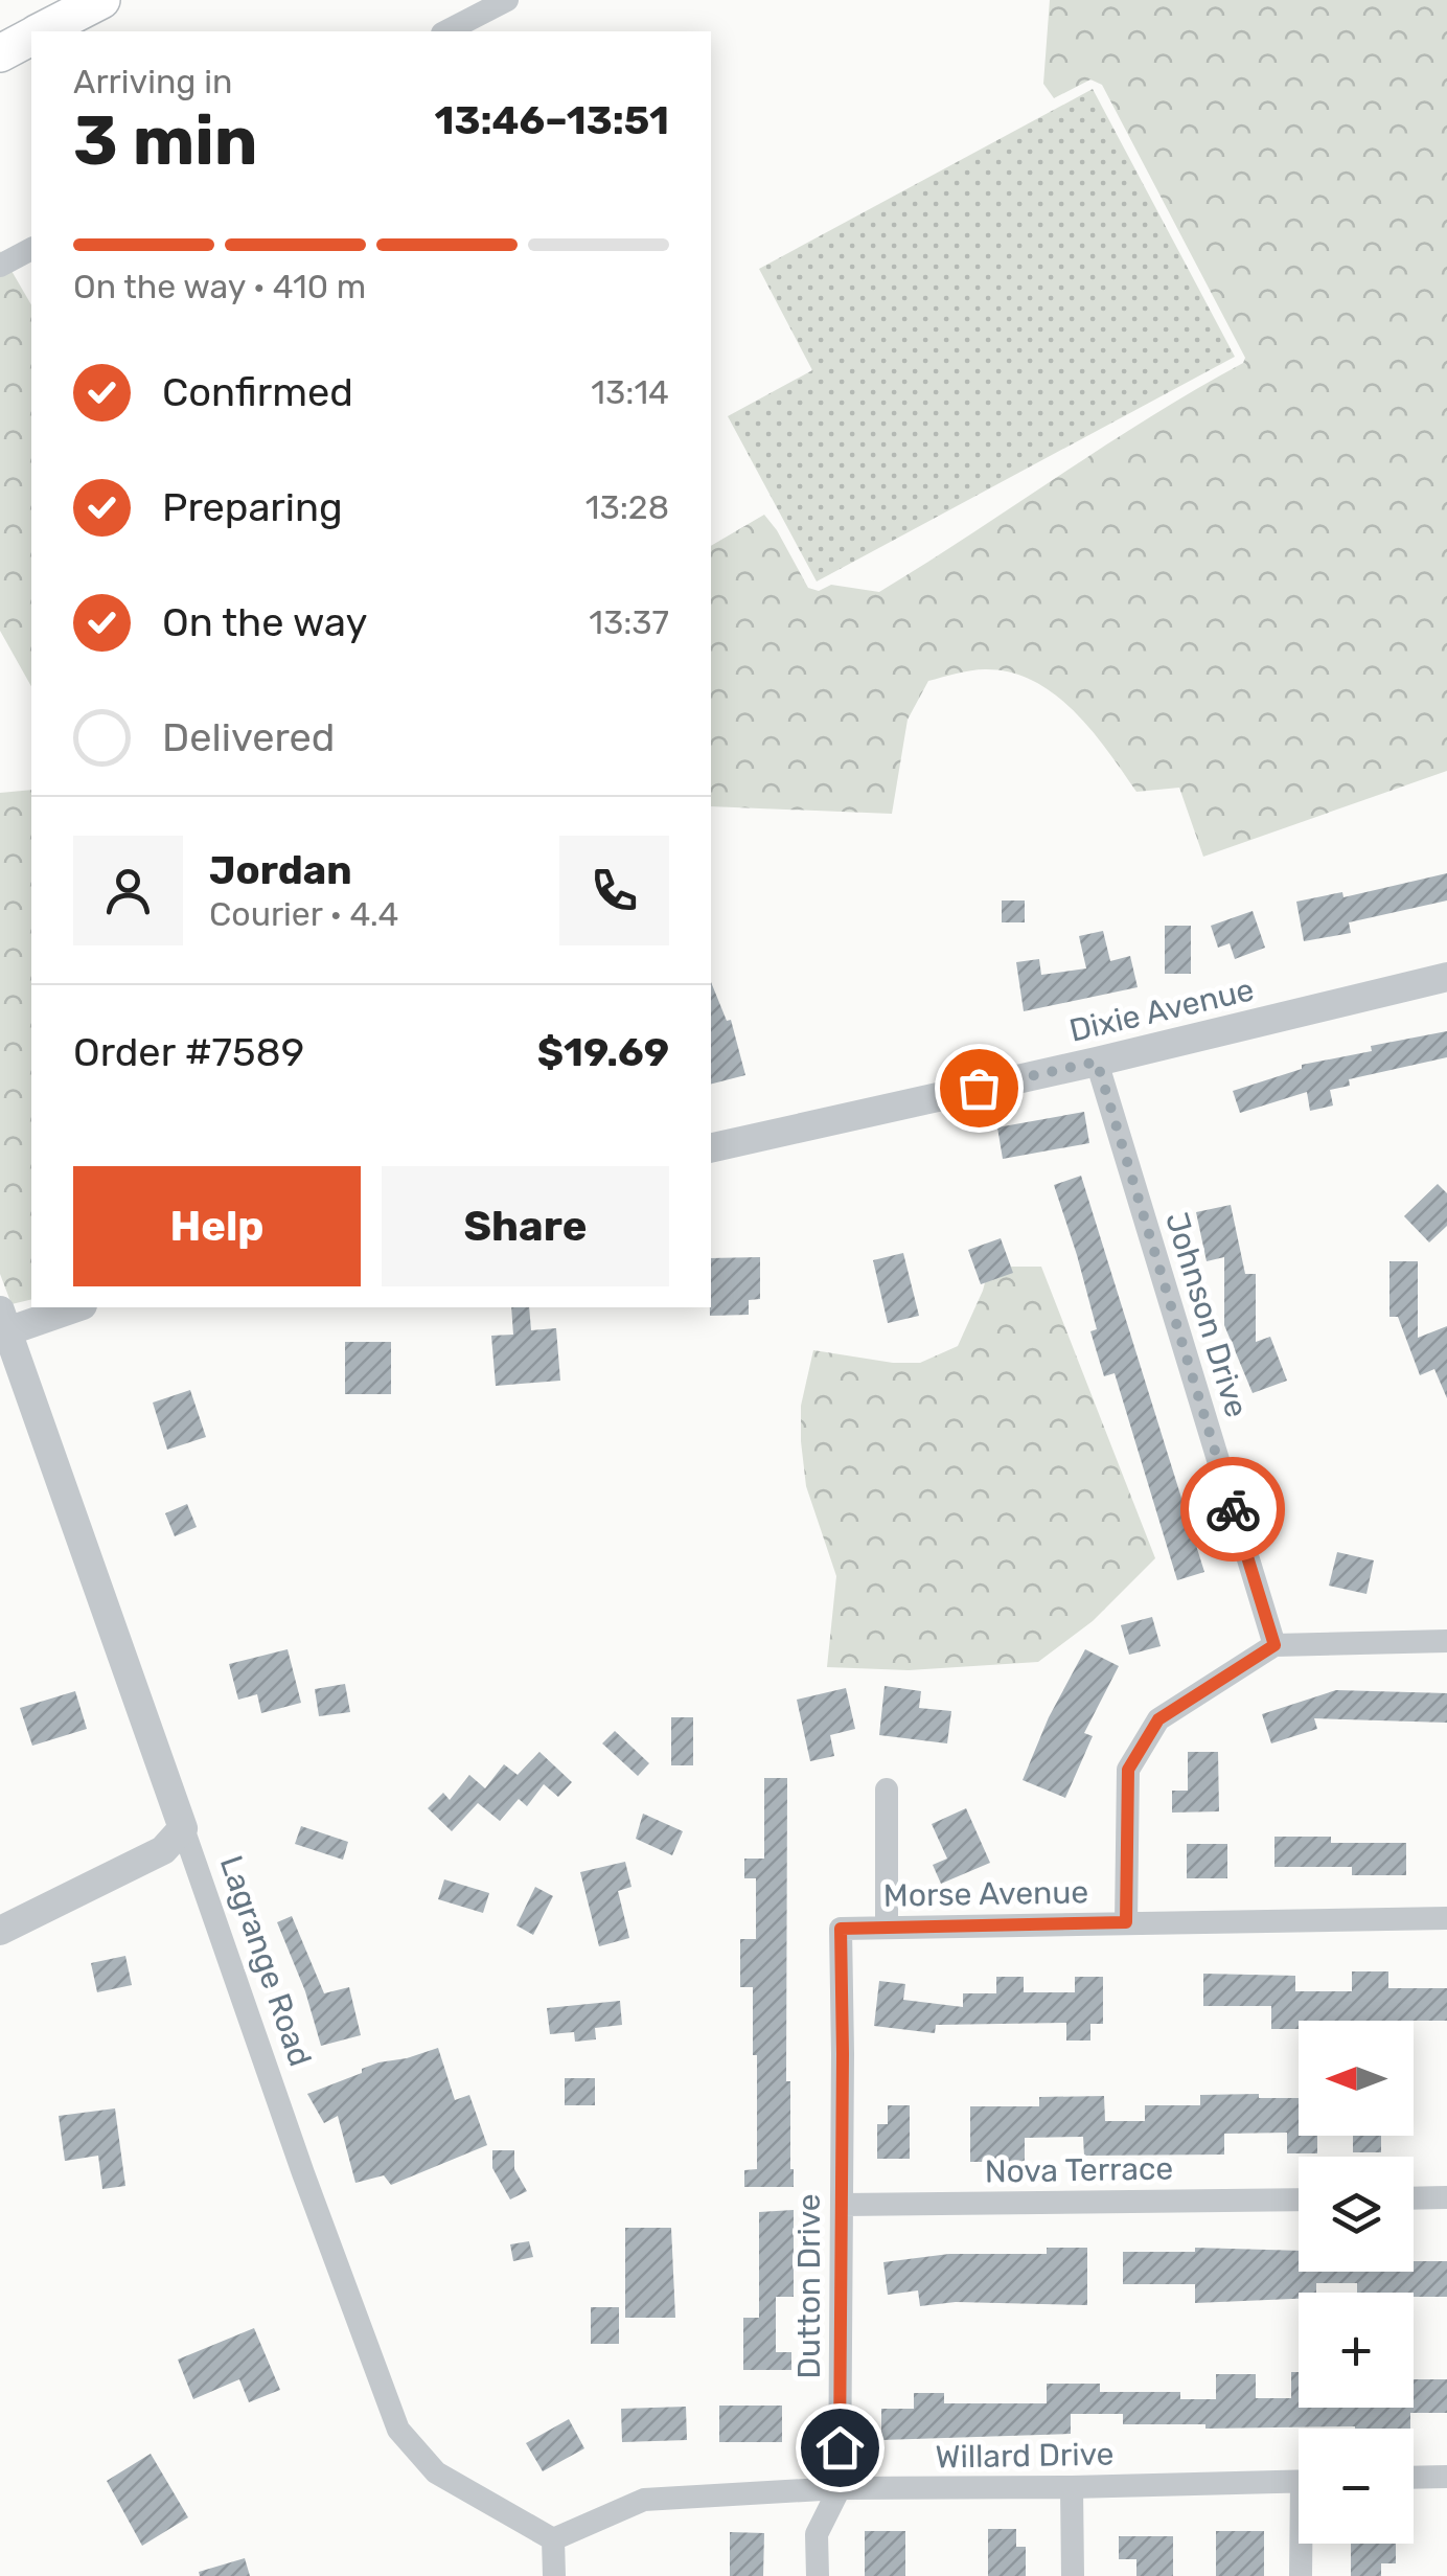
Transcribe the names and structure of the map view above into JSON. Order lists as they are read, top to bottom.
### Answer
{
  "streets": {
    "street": [
      "Dixie Avenue",
      "Johnson Drive",
      "Morse Avenue",
      "Lagrange Road",
      "Nova Terrace",
      "Dutton Drive",
      "Willard Drive"
    ]
  },
  "crossings": [
    ["Dixie Avenue", "Johnson Drive"],
    ["Morse Avenue", "Dutton Drive"],
    ["Lagrange Road", "Willard Drive"],
    ["Nova Terrace", "Dutton Drive"],
    ["Dutton Drive", "Willard Drive"]
  ],
  "north": "left",
  "page": {
    "heading": ["3 min", "Arriving in", "13:46–13:51"],
    "panel": [
      "Jordan",
      "Courier · 4.4",
      "Order #7589",
      "$19.69"
    ],
    "bar": "On the way · 410 m",
    "list": [
      ["Confirmed", "13:14"],
      ["Preparing", "13:28"],
      ["On the way", "13:37"],
      "Delivered"
    ],
    "buttons": ["Help", "Share"],
    "map_buttons": ["+", "−"]
  }
}
